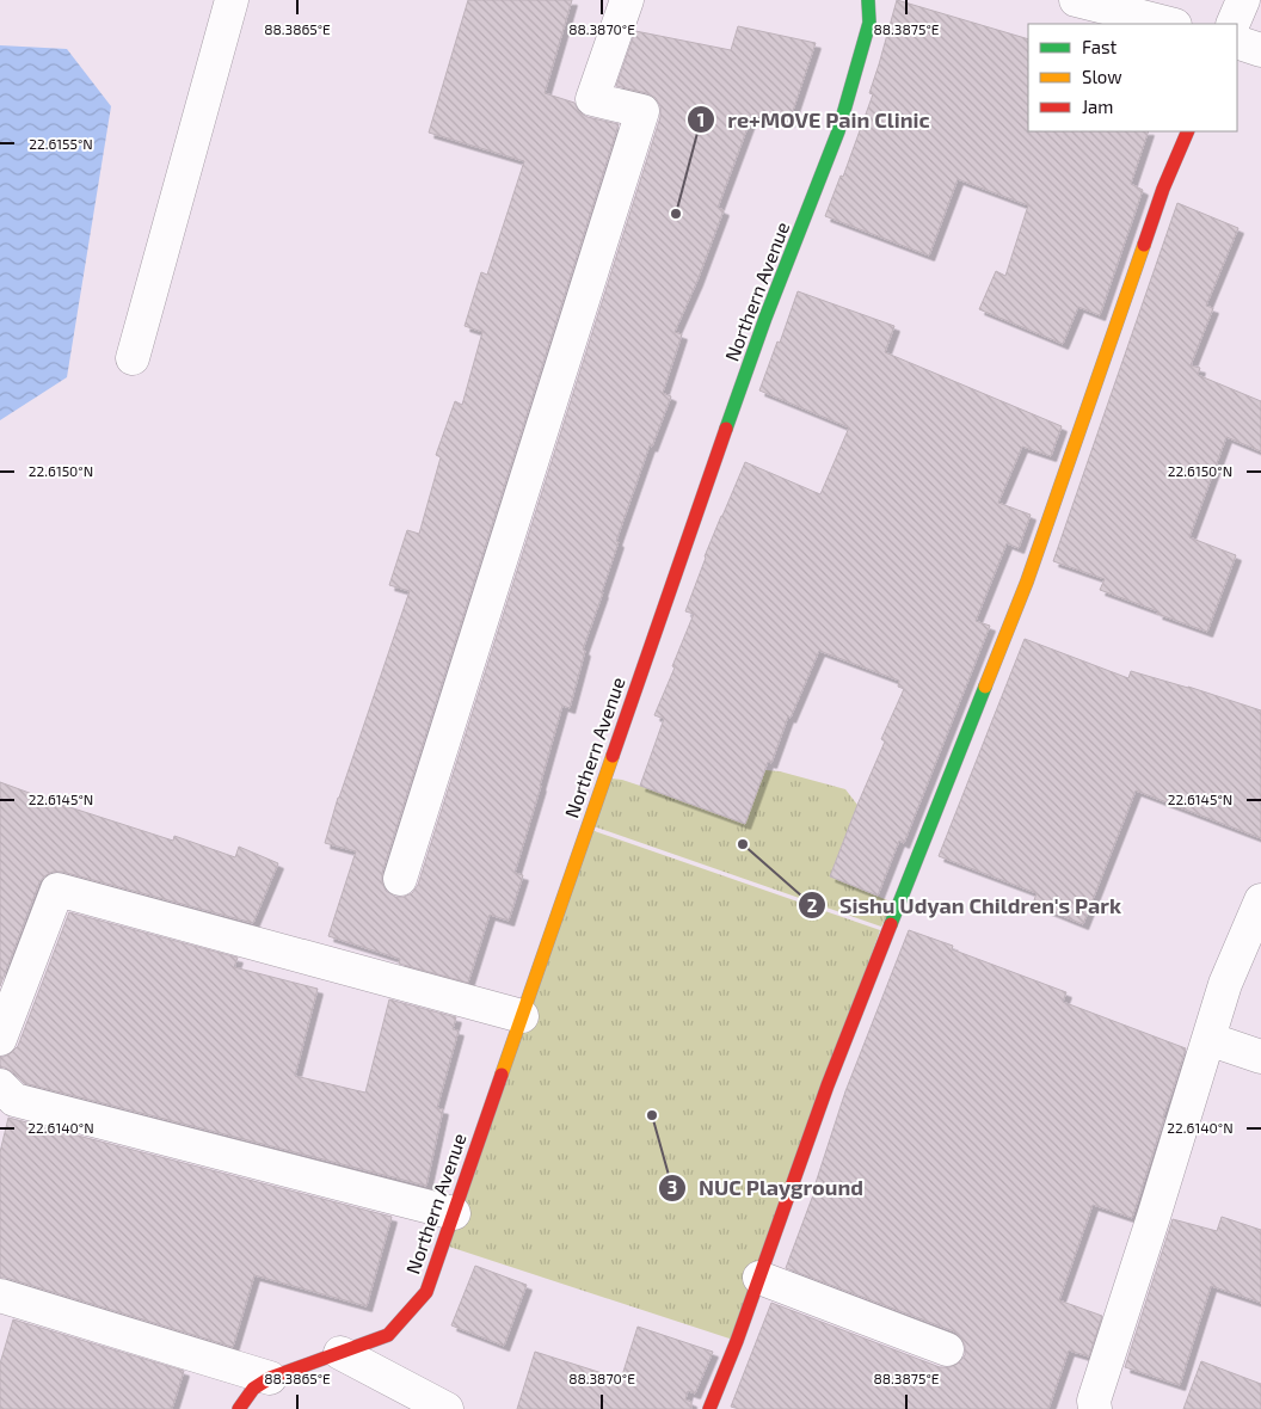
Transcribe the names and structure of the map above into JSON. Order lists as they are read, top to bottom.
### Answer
{
  "streets": {
    "street": ["Northern Avenue"]
  },
  "places": ["re+MOVE Pain Clinic", "Sishu Udyan Children's Park", "NUC Playground"],
  "legend": ["Fast", "Slow", "Jam"],
  "coordinates": [
    "88.3865°E",
    "88.3870°E",
    "88.3875°E",
    "22.6155°N",
    "22.6150°N",
    "22.6145°N",
    "22.6140°N"
  ]
}
